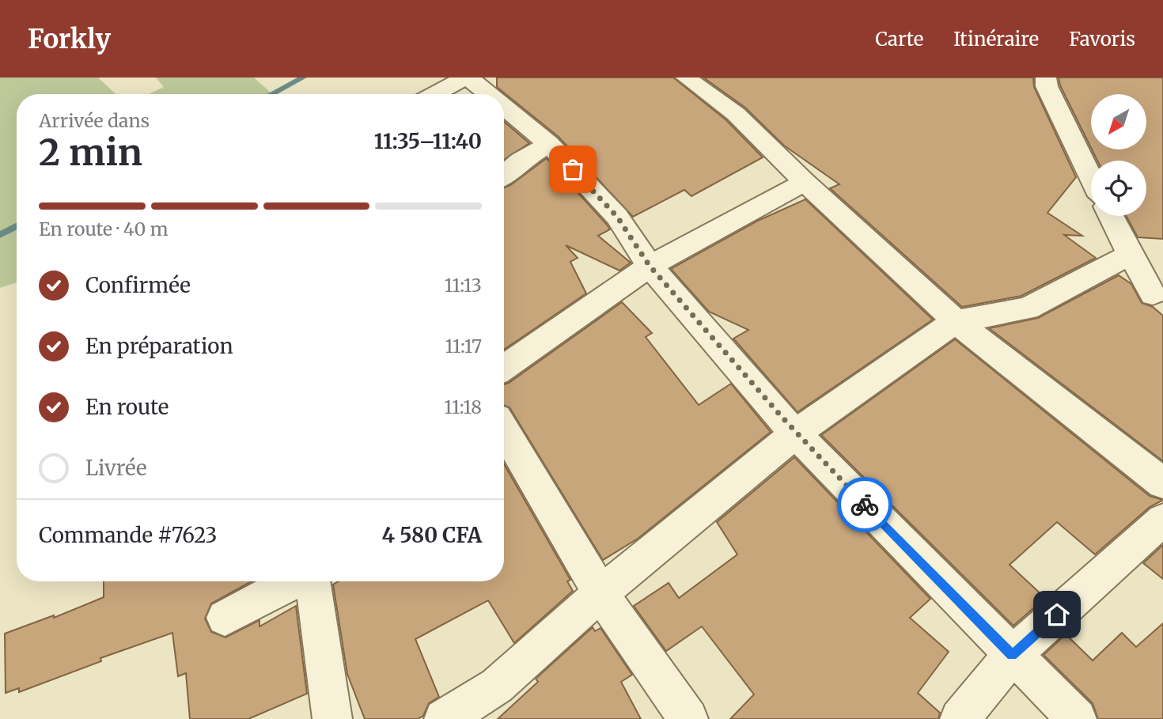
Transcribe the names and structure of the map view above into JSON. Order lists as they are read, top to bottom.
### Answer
{
  "north": "bottom left",
  "page": {
    "header": "Forkly",
    "nav": ["Carte", "Itinéraire", "Favoris"],
    "heading": ["2 min", "Arrivée dans", "11:35–11:40"],
    "panel": ["Commande #7623", "4 580 CFA"],
    "bar": "En route · 40 m",
    "list": [
      ["Confirmée", "11:13"],
      ["En préparation", "11:17"],
      ["En route", "11:18"],
      "Livrée"
    ]
  }
}
